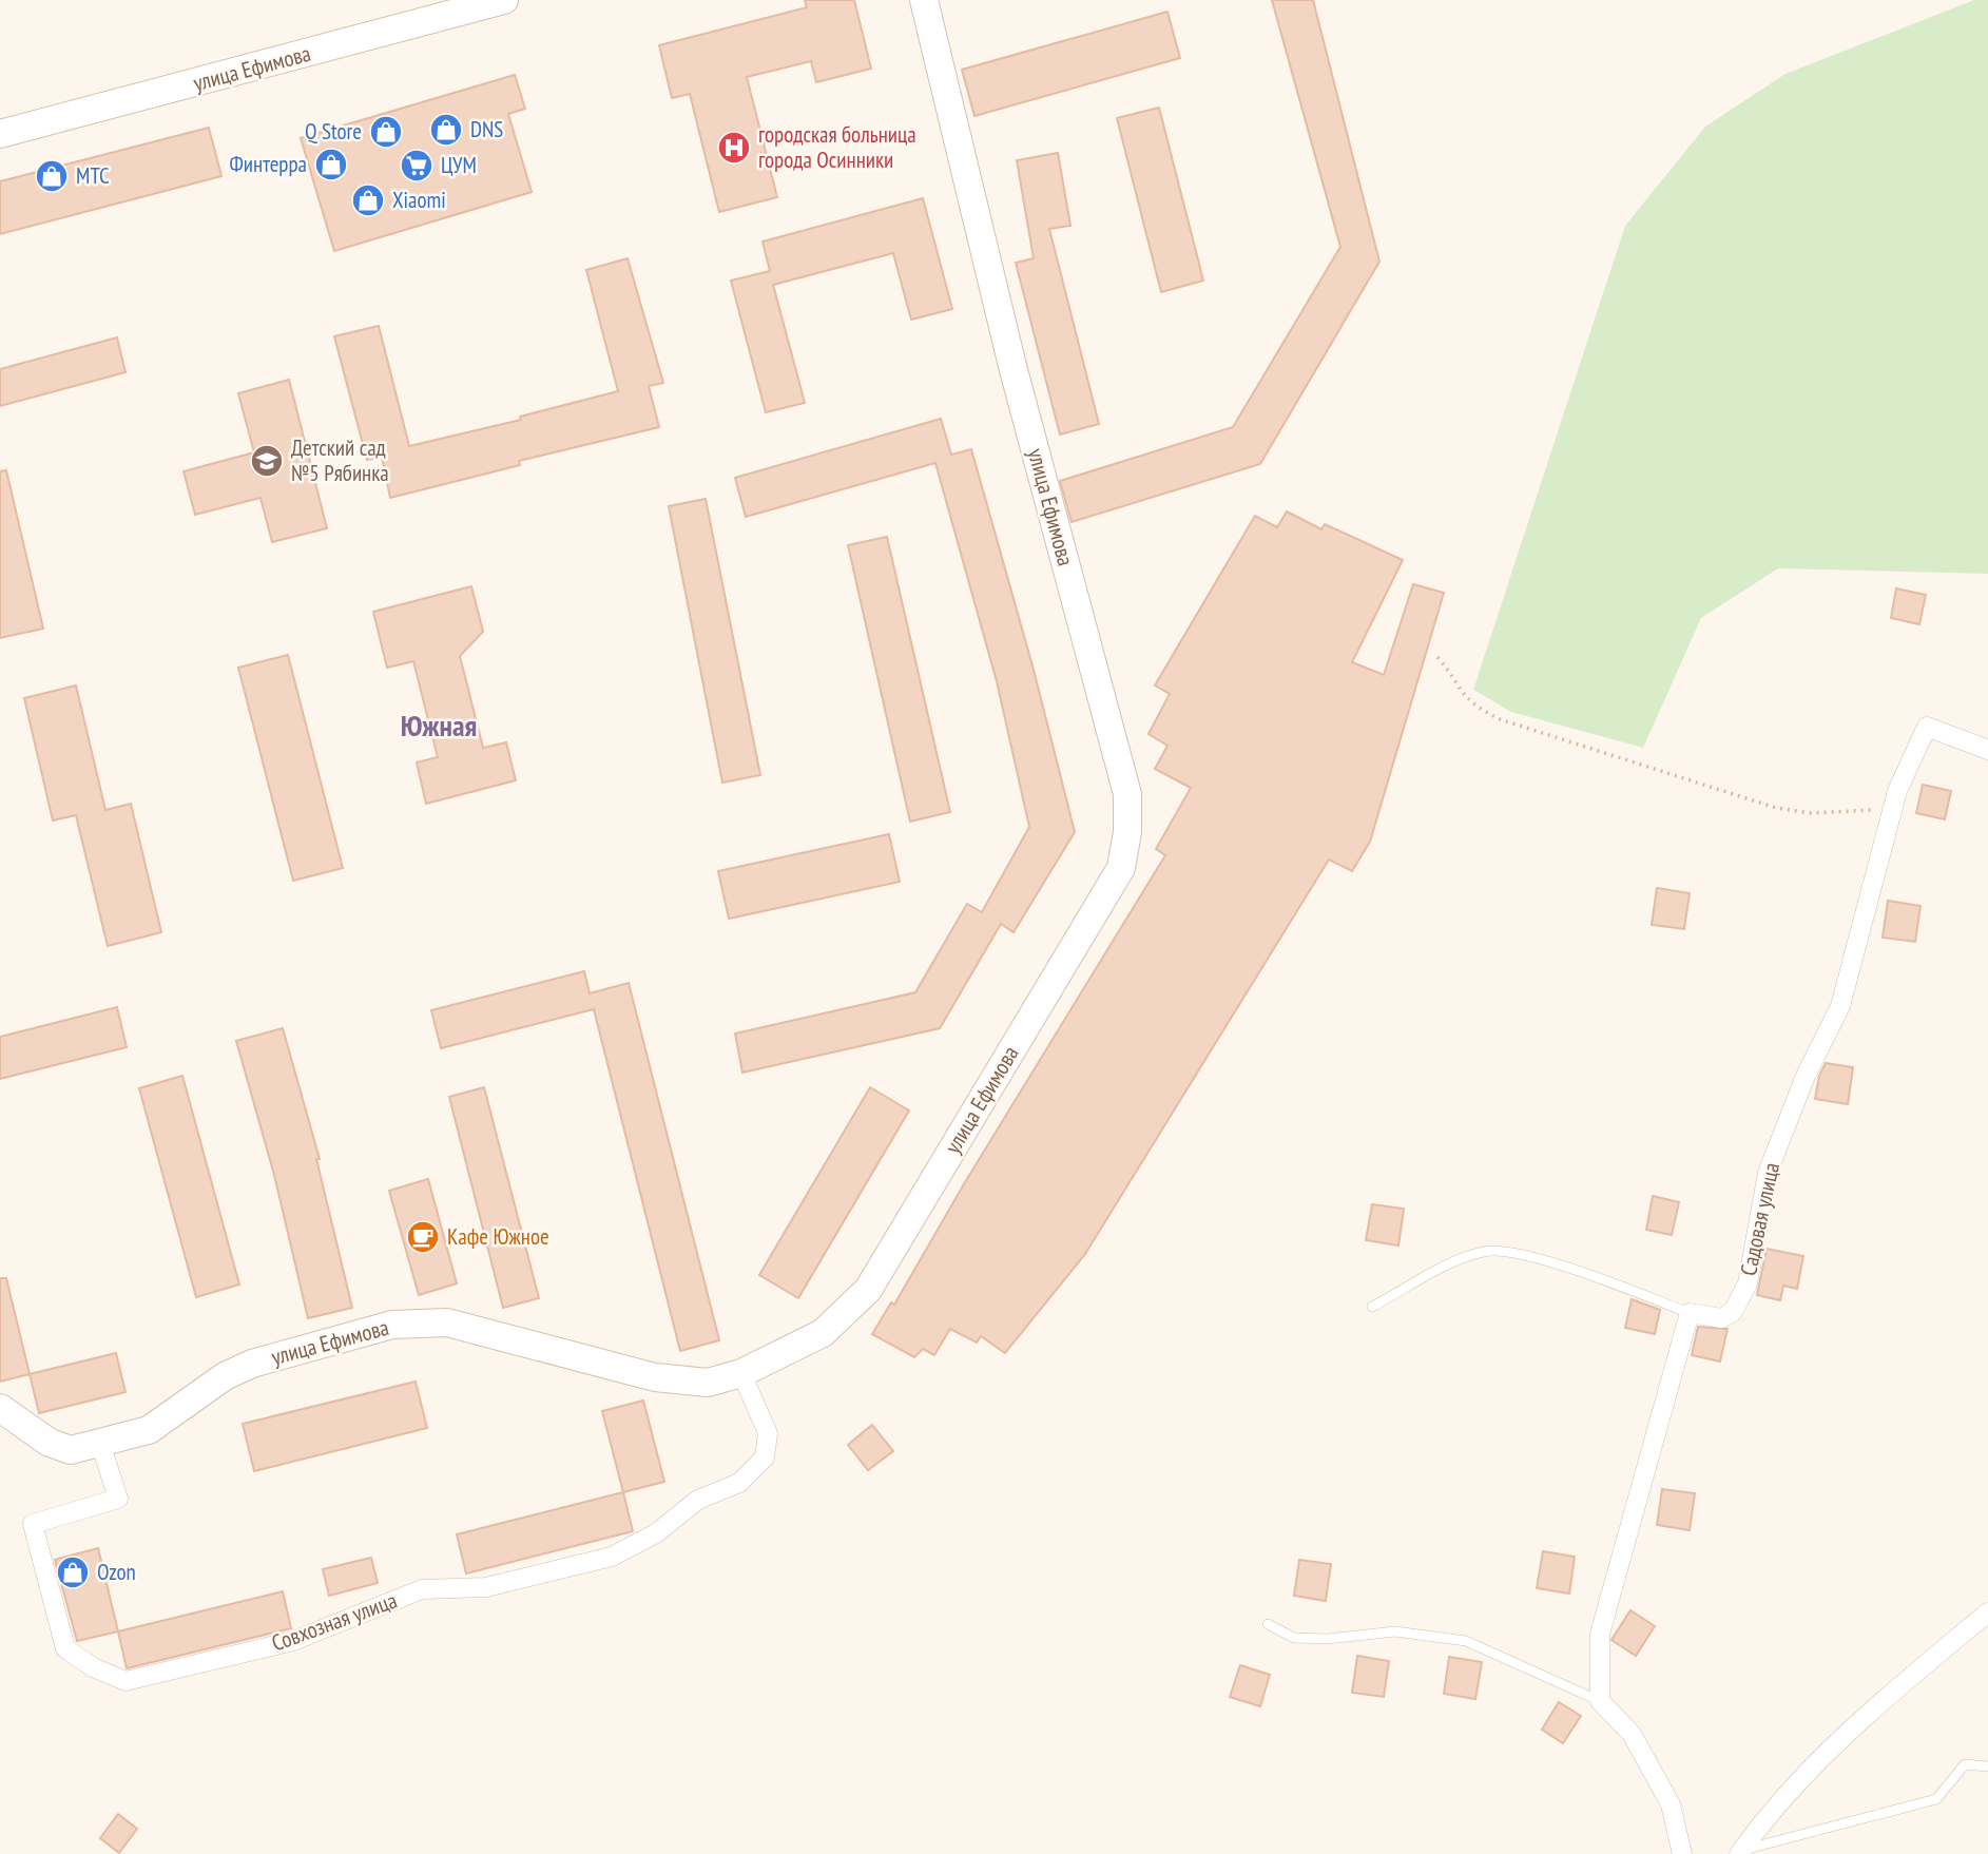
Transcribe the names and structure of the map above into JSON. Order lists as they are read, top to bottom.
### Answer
{
  "streets": {
    "street": ["улица Ефимова", "Садовая улица", "Совхозная улица"]
  },
  "crossings": [
    ["улица Ефимова", "Совхозная улица"]
  ],
  "districts": ["Южная"],
  "places": {
    "shop": [
      "DNS",
      "Q Store",
      "Финтерра",
      "МТС",
      "Xiaomi",
      "Ozon"
    ],
    "hospital": ["городская больница города Осинники"],
    "supermarket": ["ЦУМ"],
    "school or university": ["Детский сад №5 Рябинка"],
    "cafe": ["Кафе Южное"]
  }
}
